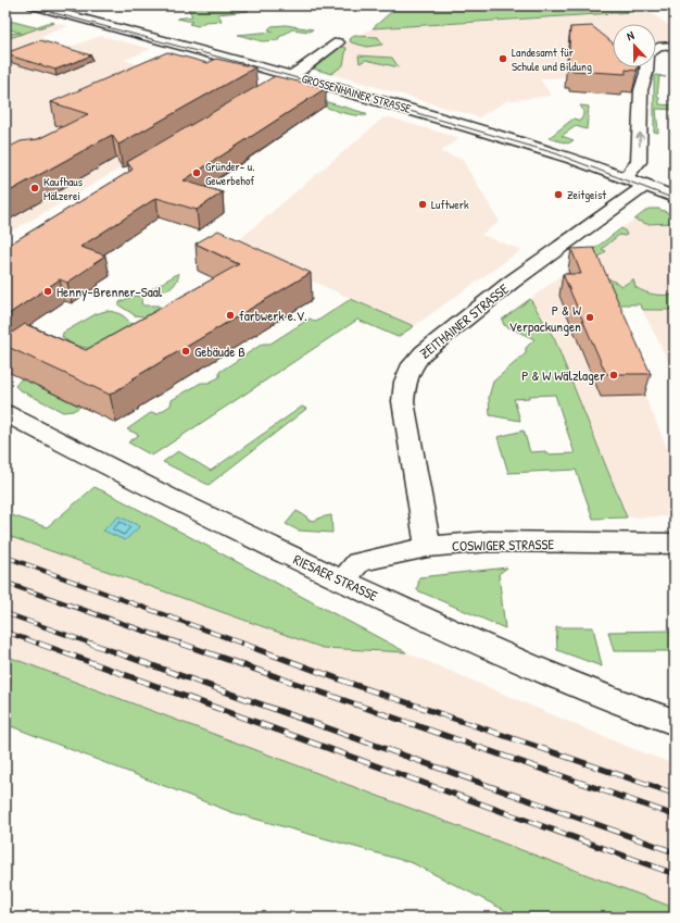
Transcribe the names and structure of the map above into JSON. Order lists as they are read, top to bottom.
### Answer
{
  "streets": {
    "street": [
      "GROSSENHAINER STRASSE",
      "ZEITHAINER STRASSE",
      "COSWIGER STRASSE",
      "RIESAER STRASSE"
    ]
  },
  "crossings": [
    ["GROSSENHAINER STRASSE", "ZEITHAINER STRASSE"],
    ["ZEITHAINER STRASSE", "COSWIGER STRASSE"],
    ["COSWIGER STRASSE", "RIESAER STRASSE"]
  ],
  "places": [
    "Landesamt für Schule und Bildung",
    "Gründer- u. Gewerbehof",
    "Kaufhaus Mälzerei",
    "Zeitgeist",
    "Luftwerk",
    "Henny-Brenner-Saal",
    "farbwerk e.V.",
    "P & W Verpackungen",
    "Gebäude B",
    "P & W Wälzlager"
  ],
  "north": "top"
}
